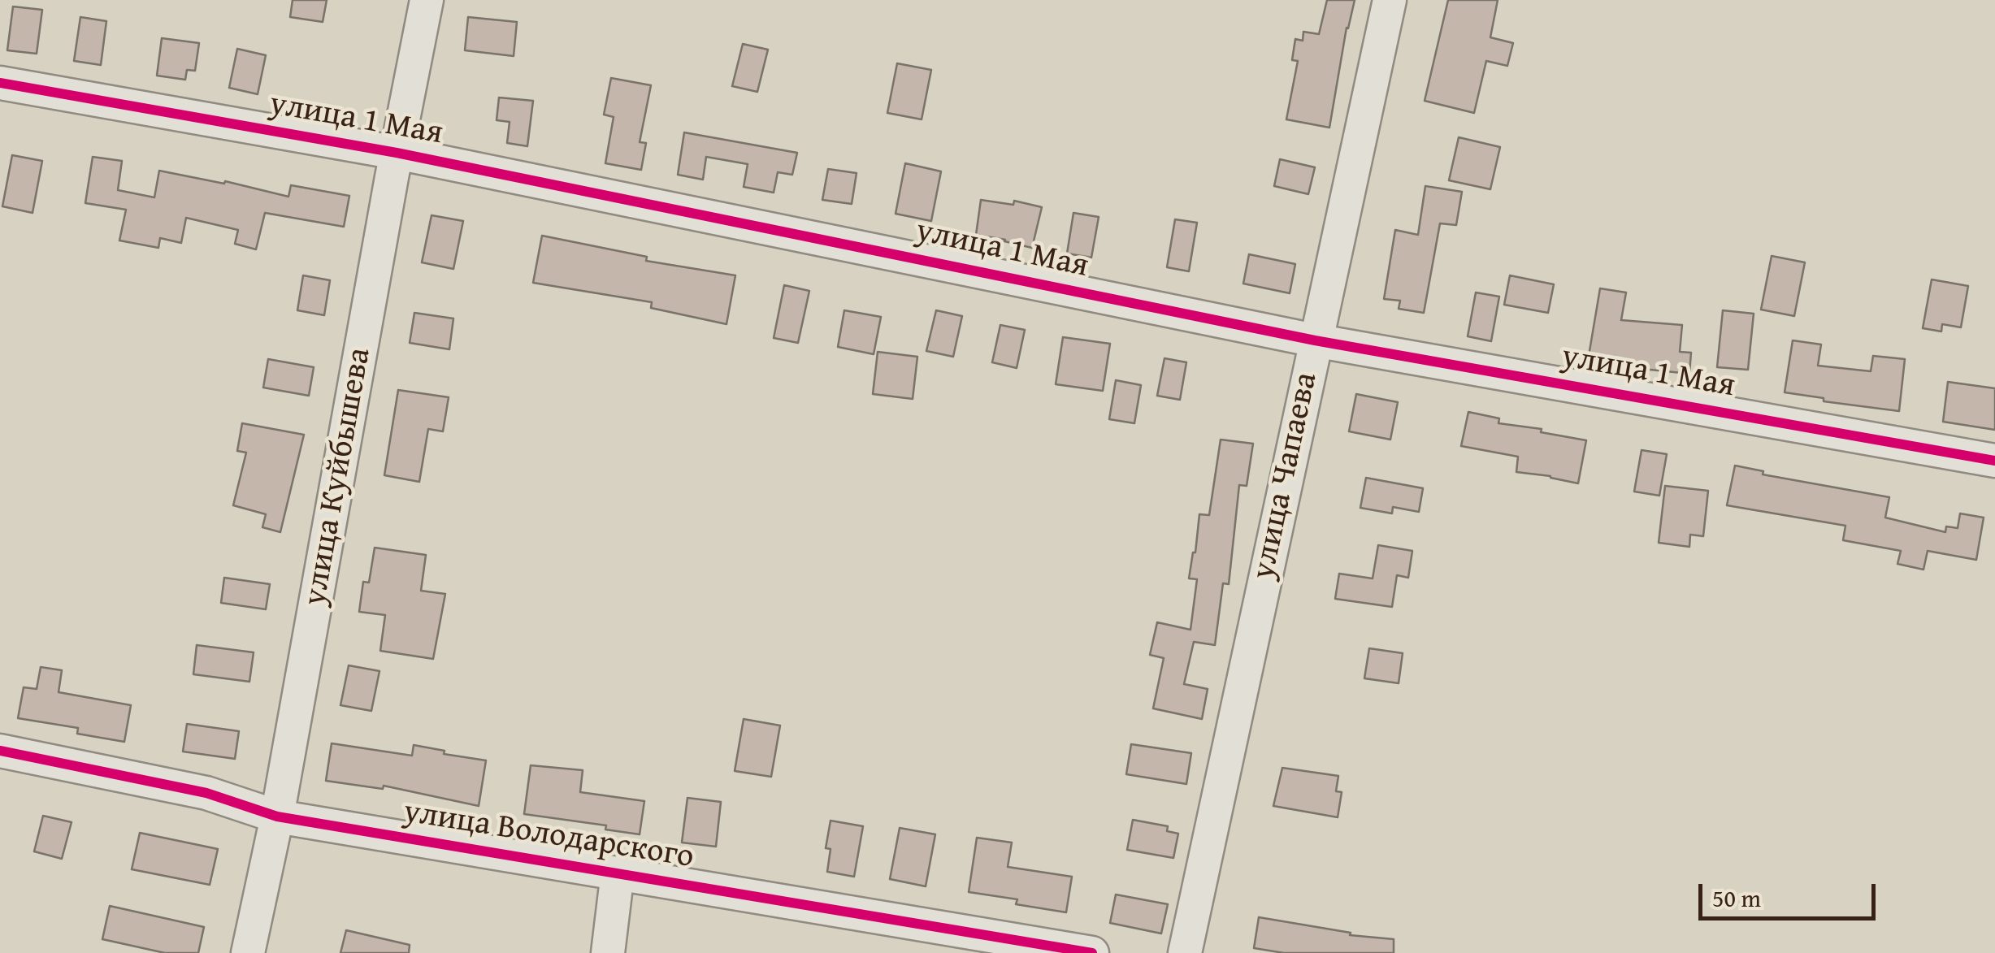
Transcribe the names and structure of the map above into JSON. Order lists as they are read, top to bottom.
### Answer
{
  "streets": {
    "street": [
      "улица 1 Мая",
      "улица Чапаева",
      "улица Куйбышева",
      "улица Володарского"
    ]
  },
  "crossings": [
    ["улица 1 Мая", "улица Чапаева"],
    ["улица 1 Мая", "улица Куйбышева"],
    ["улица Куйбышева", "улица Володарского"]
  ],
  "scale_bar": "50 m"
}
